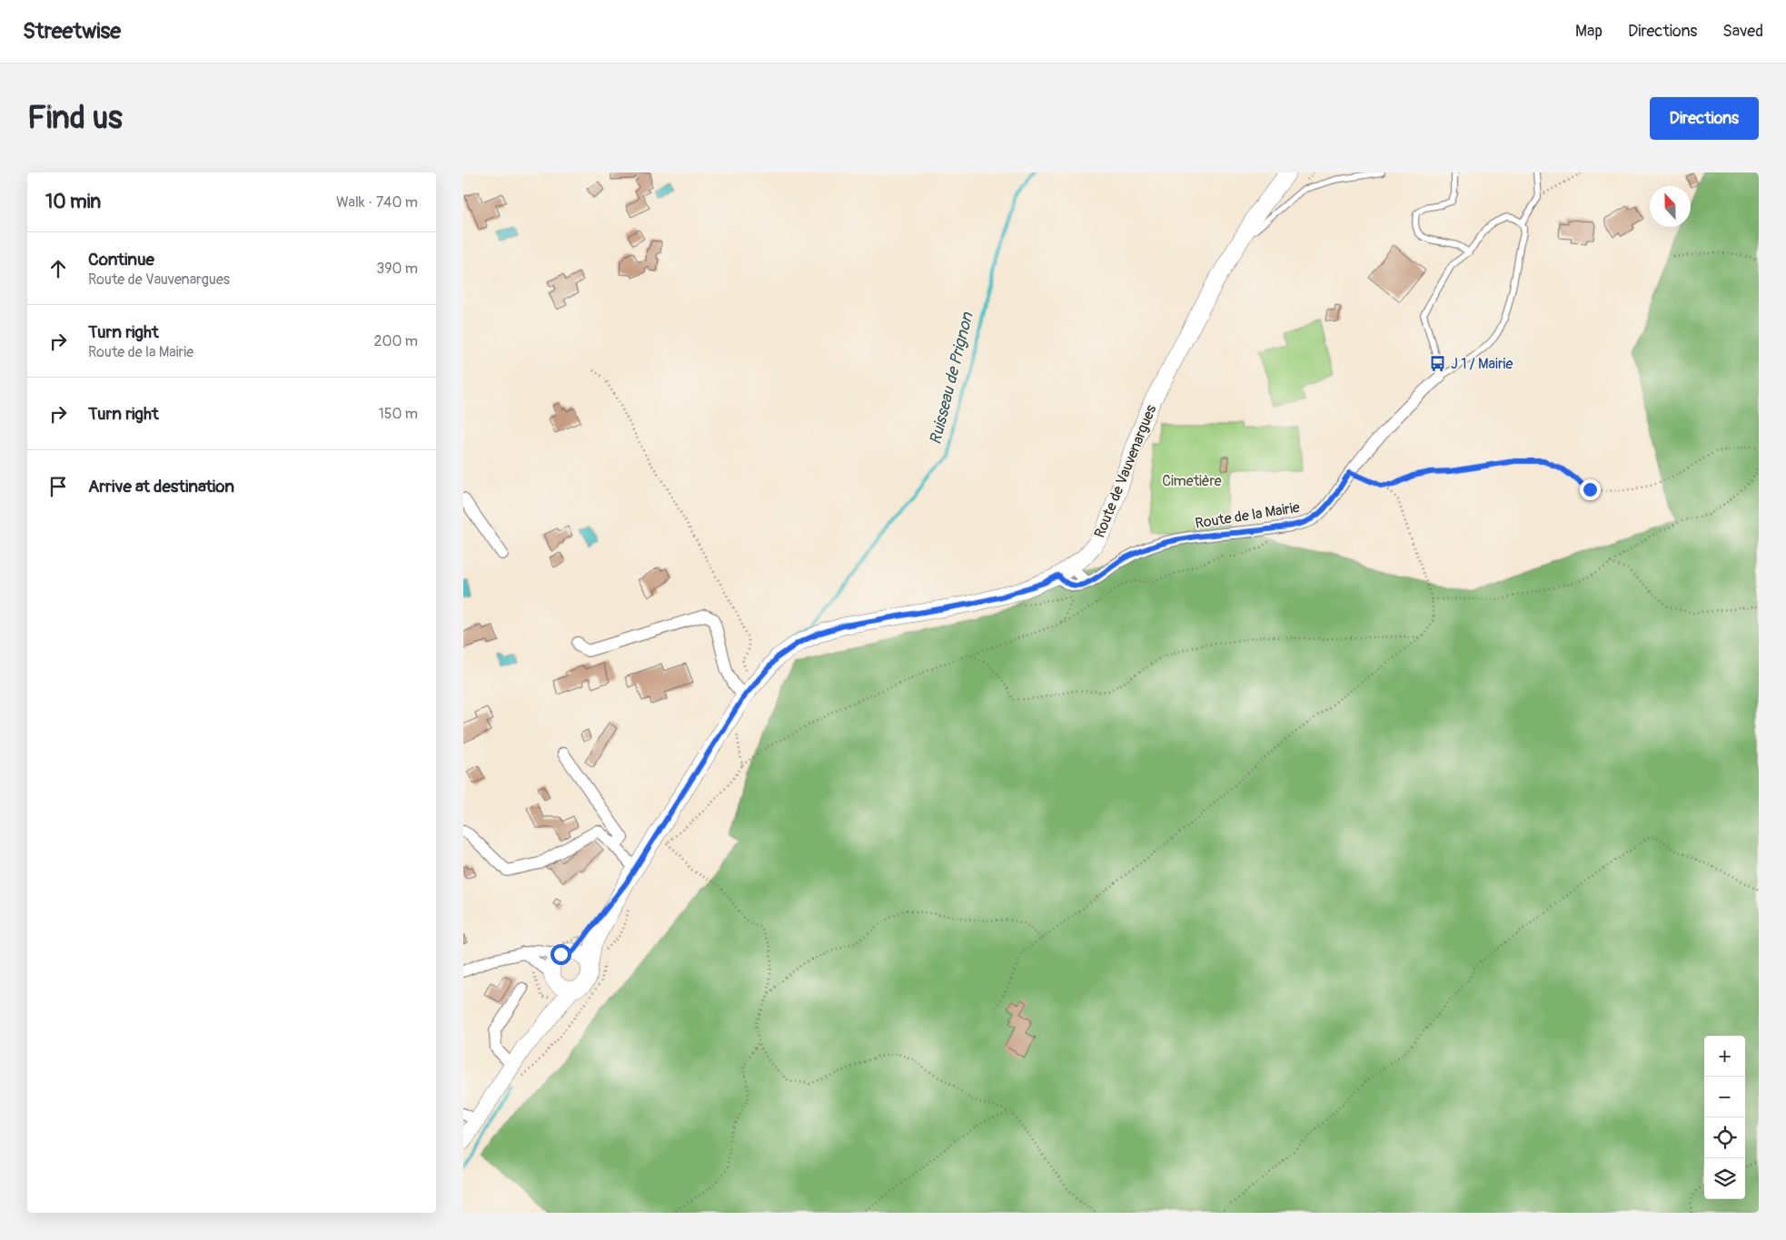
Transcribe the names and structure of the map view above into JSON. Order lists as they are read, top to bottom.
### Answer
{
  "streets": {
    "main road": ["Route de Vauvenargues"],
    "street": ["Route de la Mairie"]
  },
  "crossings": [
    ["Route de Vauvenargues", "Route de la Mairie"]
  ],
  "water": ["Ruisseau de Prignon"],
  "parks": ["Cimetière"],
  "places": {
    "bus stop": ["J 1 / Mairie"]
  },
  "north": "top",
  "page": {
    "header": "Streetwise",
    "nav": ["Map", "Directions", "Saved"],
    "buttons": "Directions",
    "title": "Find us",
    "heading": ["10 min", "Walk · 740 m"],
    "list": [
      ["Continue", "Route de Vauvenargues", "390 m"],
      ["Turn right", "Route de la Mairie", "200 m"],
      ["Turn right", "150 m"],
      "Arrive at destination"
    ],
    "map_buttons": ["+", "−"]
  }
}
